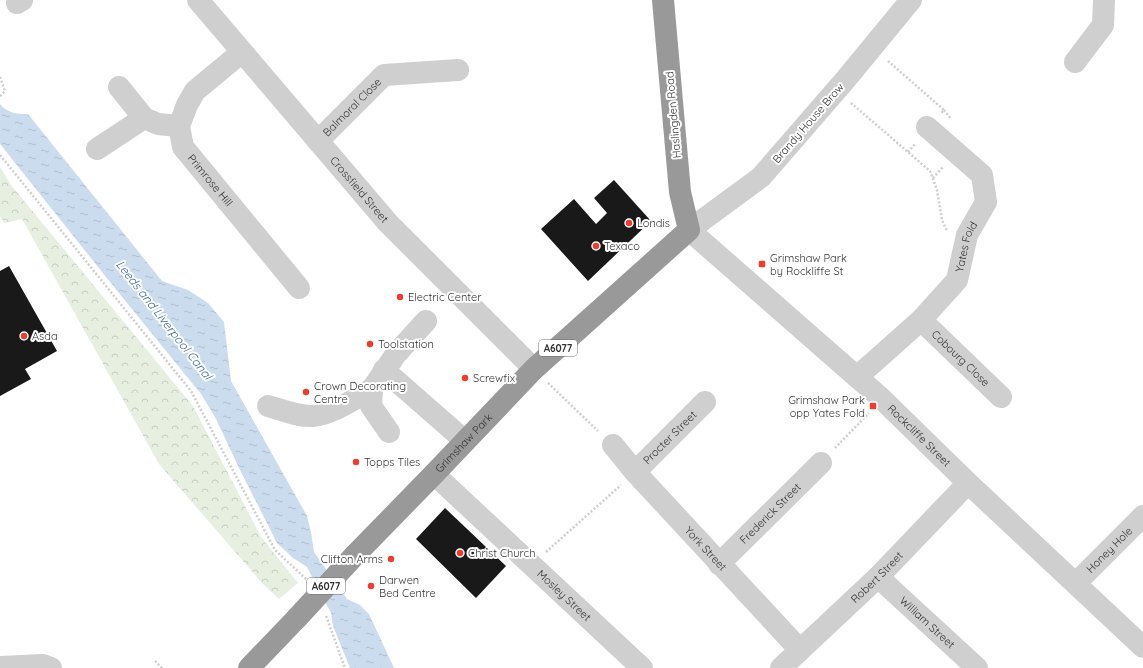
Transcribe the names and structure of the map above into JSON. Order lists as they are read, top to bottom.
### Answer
{
  "streets": {
    "highway": ["Haslingden Road", "A6077", "Grimshaw Park"],
    "street": [
      "Balmoral Close",
      "Brandy House Brow",
      "Primrose Hill",
      "Crossfield Street",
      "Yates Fold",
      "Cobourg Close",
      "Rockcliffe Street",
      "Procter Street",
      "Frederick Street",
      "York Street",
      "Honey Hole",
      "Robert Street",
      "Mosley Street",
      "William Street"
    ]
  },
  "crossings": [
    ["Balmoral Close", "Crossfield Street"],
    ["Haslingden Road", "Brandy House Brow"],
    ["Haslingden Road", "Rockcliffe Street"],
    ["Haslingden Road", "Grimshaw Park"],
    ["Brandy House Brow", "Rockcliffe Street"],
    ["Brandy House Brow", "Grimshaw Park"],
    ["Crossfield Street", "Grimshaw Park"],
    ["Yates Fold", "Cobourg Close"],
    ["Yates Fold", "Rockcliffe Street"],
    ["Rockcliffe Street", "Grimshaw Park"],
    ["Rockcliffe Street", "Honey Hole"],
    ["Rockcliffe Street", "Robert Street"],
    ["Procter Street", "York Street"],
    ["Grimshaw Park", "Mosley Street"],
    ["Frederick Street", "York Street"],
    ["York Street", "Robert Street"],
    ["Robert Street", "William Street"]
  ],
  "water": ["Leeds and Liverpool Canal"],
  "places": {
    "other": [
      "Londis",
      "Texaco",
      "Electric Center",
      "Asda",
      "Toolstation",
      "Screwfix",
      "Crown Decorating Centre",
      "Topps Tiles",
      "Christ Church",
      "Clifton Arms",
      "Darwen Bed Centre"
    ],
    "transit": ["Grimshaw Park by Rockliffe St", "Grimshaw Park opp Yates Fold"]
  }
}
